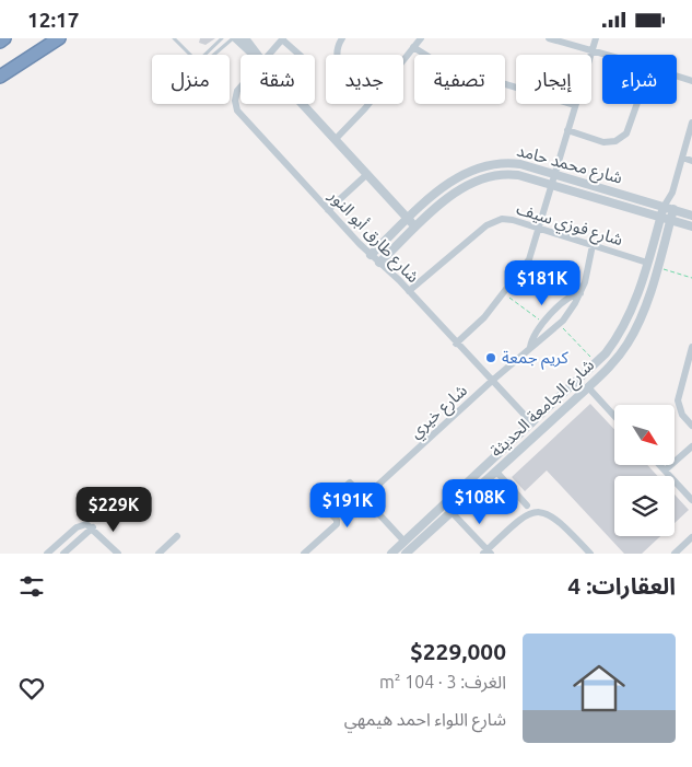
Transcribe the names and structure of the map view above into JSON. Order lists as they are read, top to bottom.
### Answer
{
  "streets": {
    "street": [
      "شارع محمد حامد",
      "شارع فوزي سيف",
      "شارع طارق أبو النور",
      "شارع الجامعة الحديثة",
      "شارع خيري"
    ]
  },
  "crossings": [
    ["شارع محمد حامد", "شارع طارق أبو النور"],
    ["شارع محمد حامد", "شارع الجامعة الحديثة"],
    ["شارع فوزي سيف", "شارع طارق أبو النور"],
    ["شارع فوزي سيف", "شارع الجامعة الحديثة"],
    ["شارع فوزي سيف", "شارع خيري"],
    ["شارع طارق أبو النور", "شارع الجامعة الحديثة"],
    ["شارع طارق أبو النور", "شارع خيري"]
  ],
  "places": ["كريم جمعة"],
  "north": "bottom right",
  "page": {
    "status": "12:17",
    "chip": [
      "شراء",
      "إيجار",
      "تصفية",
      "جديد",
      "شقة",
      "منزل"
    ],
    "price": [
      "$181K",
      "$108K",
      "$191K",
      "$229K"
    ],
    "heading": "العقارات: 4",
    "list": [
      {
        "name": "$229,000",
        "note": "الغرف: 3 · 104 m² · شارع اللواء احمد هيمهي"
      }
    ]
  }
}
